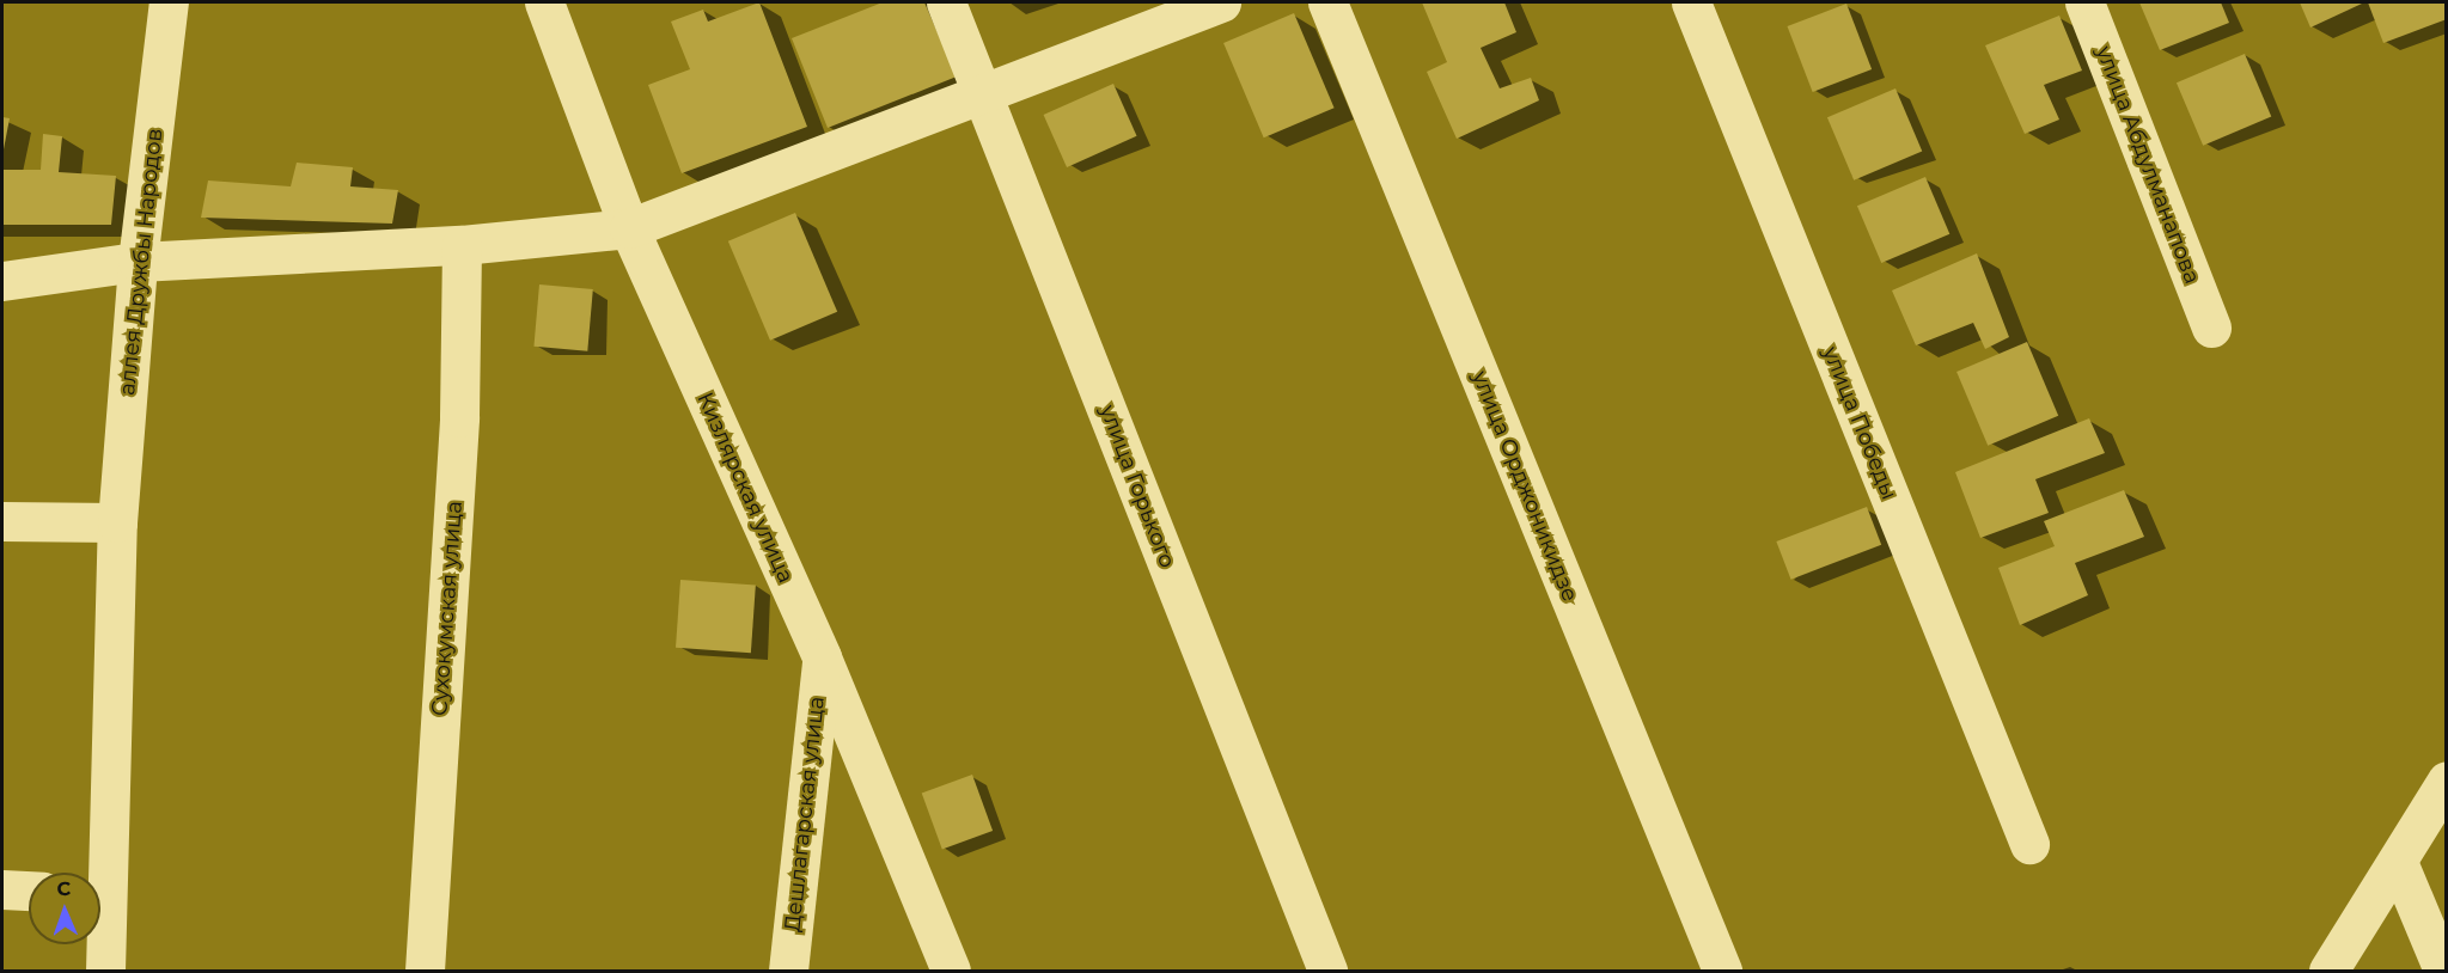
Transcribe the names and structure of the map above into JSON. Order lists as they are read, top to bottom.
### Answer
{
  "streets": {
    "street": [
      "улица Абдулманапова",
      "аллея Дружбы Народов",
      "улица Победы",
      "улица Горького",
      "улица Орджоникидзе",
      "Кизлярская улица",
      "Сухокумская улица",
      "Дешлагарская улица"
    ]
  },
  "crossings": [
    ["Кизлярская улица", "Дешлагарская улица"]
  ],
  "north": "top"
}
